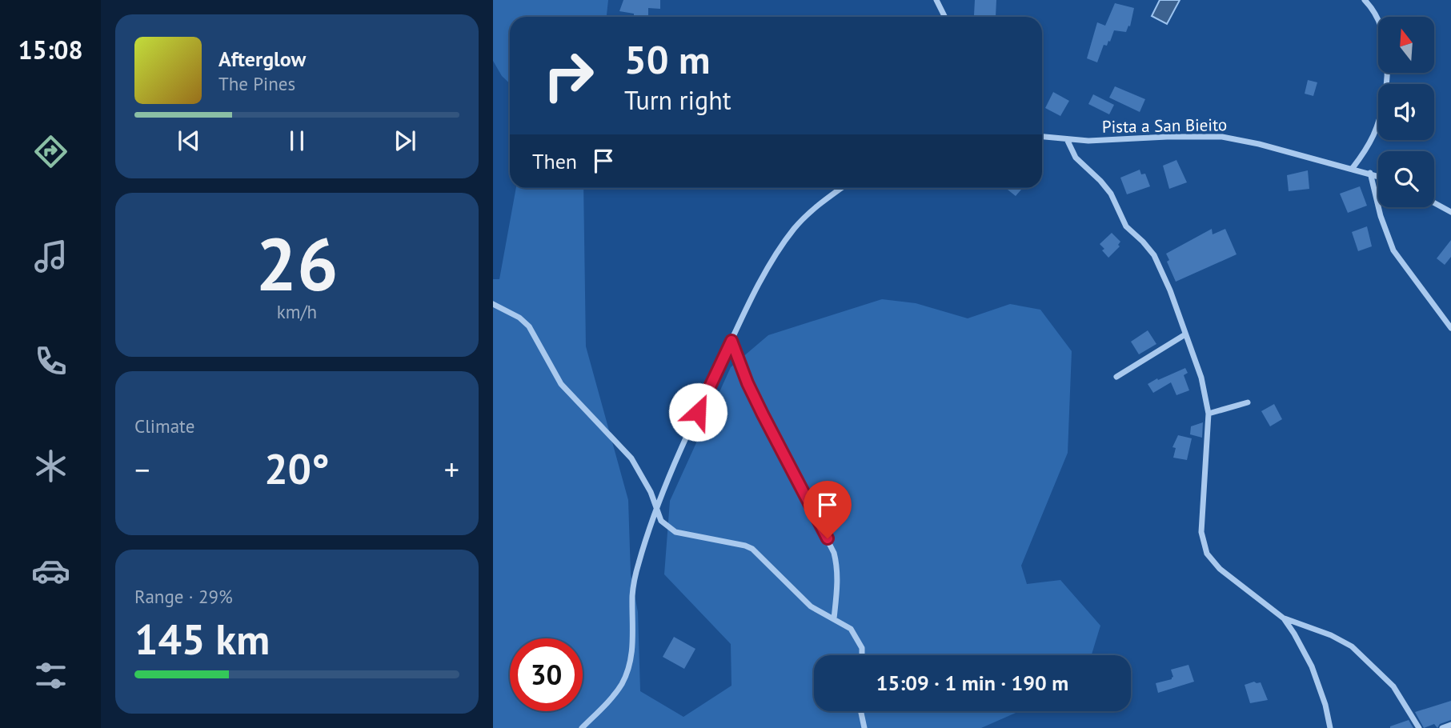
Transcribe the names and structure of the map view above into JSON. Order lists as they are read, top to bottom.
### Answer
{
  "streets": {
    "street": ["Pista a San Bieito"]
  },
  "north": "top",
  "page": {
    "tabs": "15:08",
    "turn": ["50 m", "Turn right"],
    "song": ["Afterglow", "The Pines"],
    "then": "Then",
    "tile": [
      ["26", "km/h"],
      "Climate",
      ["Range · 29%", "145 km"]
    ],
    "heat": ["−", "20°", "+"],
    "limit": "30",
    "trip": "15:09 · 1 min · 190 m"
  }
}
